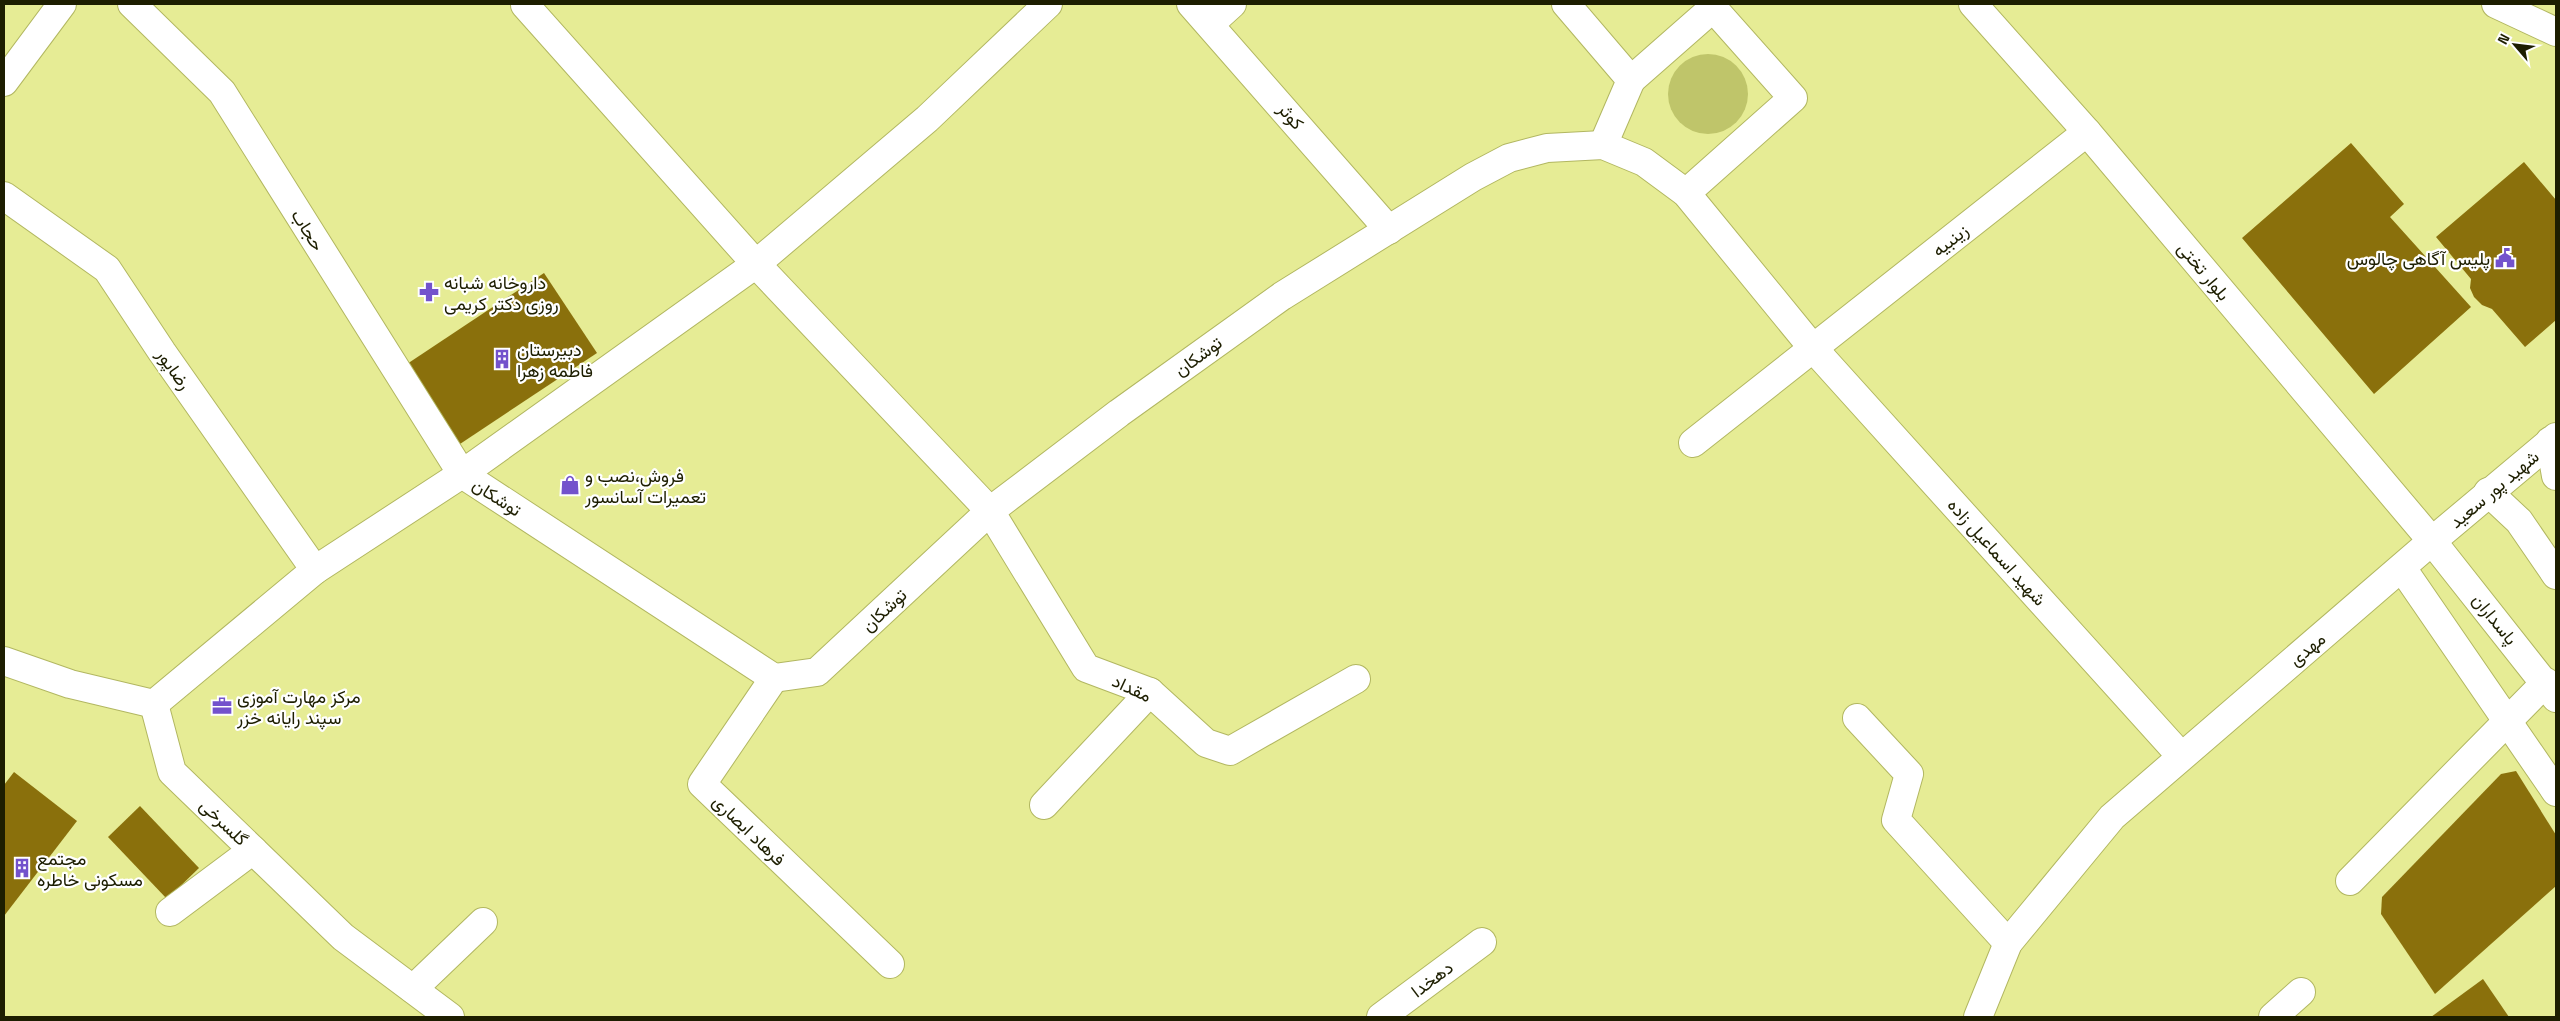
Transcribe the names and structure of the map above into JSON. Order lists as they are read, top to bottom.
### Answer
{
  "streets": {
    "street": [
      "کوثر",
      "حجاب",
      "زینبیه",
      "بلوار تختی",
      "توشکان",
      "رضاپور",
      "شهید پور سعید",
      "شهید اسماعیل زاده",
      "پاسداران",
      "مهدی",
      "مقداد",
      "گلسرخی",
      "فرهاد ابصاری",
      "دهخدا"
    ]
  },
  "crossings": [
    ["کوثر", "توشکان"],
    ["حجاب", "توشکان"],
    ["زینبیه", "بلوار تختی"],
    ["زینبیه", "شهید اسماعیل زاده"],
    ["بلوار تختی", "شهید پور سعید"],
    ["بلوار تختی", "پاسداران"],
    ["بلوار تختی", "مهدی"],
    ["توشکان", "مقداد"],
    ["توشکان", "فرهاد ابصاری"],
    ["شهید پور سعید", "پاسداران"],
    ["شهید پور سعید", "مهدی"],
    ["شهید اسماعیل زاده", "مهدی"],
    ["پاسداران", "مهدی"]
  ],
  "places": {
    "public building": ["پلیس آگاهی چالوس"],
    "pharmacy": ["داروخانه شبانه روزی دکتر کریمی"],
    "building": ["دبیرستان فاطمه زهرا", "مجتمع مسکونی خاطره"],
    "shop": ["فروش،نصب و تعمیرات آسانسور"],
    "office": ["مرکز مهارت آموزی سپند رایانه خزر"]
  },
  "north": "top left"
}
